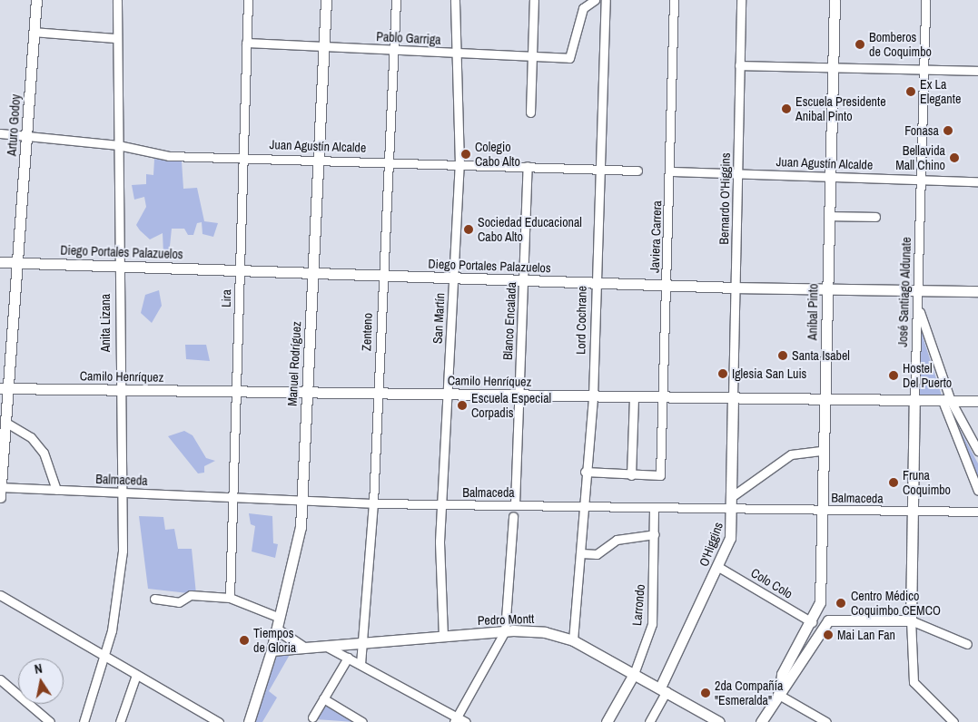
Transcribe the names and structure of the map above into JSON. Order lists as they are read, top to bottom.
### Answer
{
  "streets": {
    "street": [
      "Pablo Garriga",
      "Arturo Godoy",
      "Juan Agustín Alcalde",
      "Bernardo O'Higgins",
      "Javiera Carrera",
      "Diego Portales Palazuelos",
      "José Santiago Aldunate",
      "Lira",
      "Aníbal Pinto",
      "San Martín",
      "Lord Cochrane",
      "Blanco Encalada",
      "Anita Lizana",
      "Zenteno",
      "Manuel Rodríguez",
      "Camilo Henríquez",
      "Balmaceda",
      "O'Higgins",
      "Colo Colo",
      "Larrondo",
      "Pedro Montt"
    ]
  },
  "crossings": [
    ["Pablo Garriga", "Lira"],
    ["Pablo Garriga", "San Martín"],
    ["Pablo Garriga", "Zenteno"],
    ["Pablo Garriga", "Manuel Rodríguez"],
    ["Arturo Godoy", "Juan Agustín Alcalde"],
    ["Arturo Godoy", "Diego Portales Palazuelos"],
    ["Arturo Godoy", "Camilo Henríquez"],
    ["Arturo Godoy", "Balmaceda"],
    ["Juan Agustín Alcalde", "Bernardo O'Higgins"],
    ["Juan Agustín Alcalde", "Javiera Carrera"],
    ["Juan Agustín Alcalde", "José Santiago Aldunate"],
    ["Juan Agustín Alcalde", "Lira"],
    ["Juan Agustín Alcalde", "Aníbal Pinto"],
    ["Juan Agustín Alcalde", "San Martín"],
    ["Juan Agustín Alcalde", "Lord Cochrane"],
    ["Juan Agustín Alcalde", "Blanco Encalada"],
    ["Juan Agustín Alcalde", "Anita Lizana"],
    ["Juan Agustín Alcalde", "Zenteno"],
    ["Juan Agustín Alcalde", "Manuel Rodríguez"],
    ["Bernardo O'Higgins", "Diego Portales Palazuelos"],
    ["Bernardo O'Higgins", "Camilo Henríquez"],
    ["Bernardo O'Higgins", "O'Higgins"],
    ["Javiera Carrera", "Diego Portales Palazuelos"],
    ["Javiera Carrera", "Camilo Henríquez"],
    ["Diego Portales Palazuelos", "José Santiago Aldunate"],
    ["Diego Portales Palazuelos", "Lira"],
    ["Diego Portales Palazuelos", "Aníbal Pinto"],
    ["Diego Portales Palazuelos", "San Martín"],
    ["Diego Portales Palazuelos", "Lord Cochrane"],
    ["Diego Portales Palazuelos", "Blanco Encalada"],
    ["Diego Portales Palazuelos", "Anita Lizana"],
    ["Diego Portales Palazuelos", "Zenteno"],
    ["Diego Portales Palazuelos", "Manuel Rodríguez"],
    ["José Santiago Aldunate", "Camilo Henríquez"],
    ["José Santiago Aldunate", "Balmaceda"],
    ["Lira", "Camilo Henríquez"],
    ["Lira", "Balmaceda"],
    ["Aníbal Pinto", "Camilo Henríquez"],
    ["Aníbal Pinto", "Balmaceda"],
    ["Aníbal Pinto", "Colo Colo"],
    ["San Martín", "Camilo Henríquez"],
    ["San Martín", "Balmaceda"],
    ["San Martín", "Pedro Montt"],
    ["Lord Cochrane", "Camilo Henríquez"],
    ["Lord Cochrane", "Balmaceda"],
    ["Lord Cochrane", "Pedro Montt"],
    ["Blanco Encalada", "Camilo Henríquez"],
    ["Blanco Encalada", "Balmaceda"],
    ["Anita Lizana", "Camilo Henríquez"],
    ["Anita Lizana", "Balmaceda"],
    ["Zenteno", "Camilo Henríquez"],
    ["Zenteno", "Balmaceda"],
    ["Zenteno", "Pedro Montt"],
    ["Manuel Rodríguez", "Camilo Henríquez"],
    ["Manuel Rodríguez", "Balmaceda"],
    ["Manuel Rodríguez", "Pedro Montt"],
    ["Camilo Henríquez", "O'Higgins"],
    ["Balmaceda", "O'Higgins"],
    ["Balmaceda", "Larrondo"],
    ["O'Higgins", "Colo Colo"],
    ["O'Higgins", "Pedro Montt"],
    ["Larrondo", "Pedro Montt"]
  ],
  "places": [
    "Bomberos de Coquimbo",
    "Ex La Elegante",
    "Escuela Presidente Anibal Pinto",
    "Fonasa",
    "Colegio Cabo Alto",
    "Bellavida Mall Chino",
    "Sociedad Educacional Cabo Alto",
    "Santa Isabel",
    "Iglesia San Luis",
    "Hostel Del Puerto",
    "Escuela Especial Corpadis",
    "Fruna Coquimbo",
    "Centro Médico Coquimbo CEMCO",
    "Mai Lan Fan",
    "Tiempos de Gloria",
    "2da Compañía \"Esmeralda\""
  ],
  "north": "top"
}
